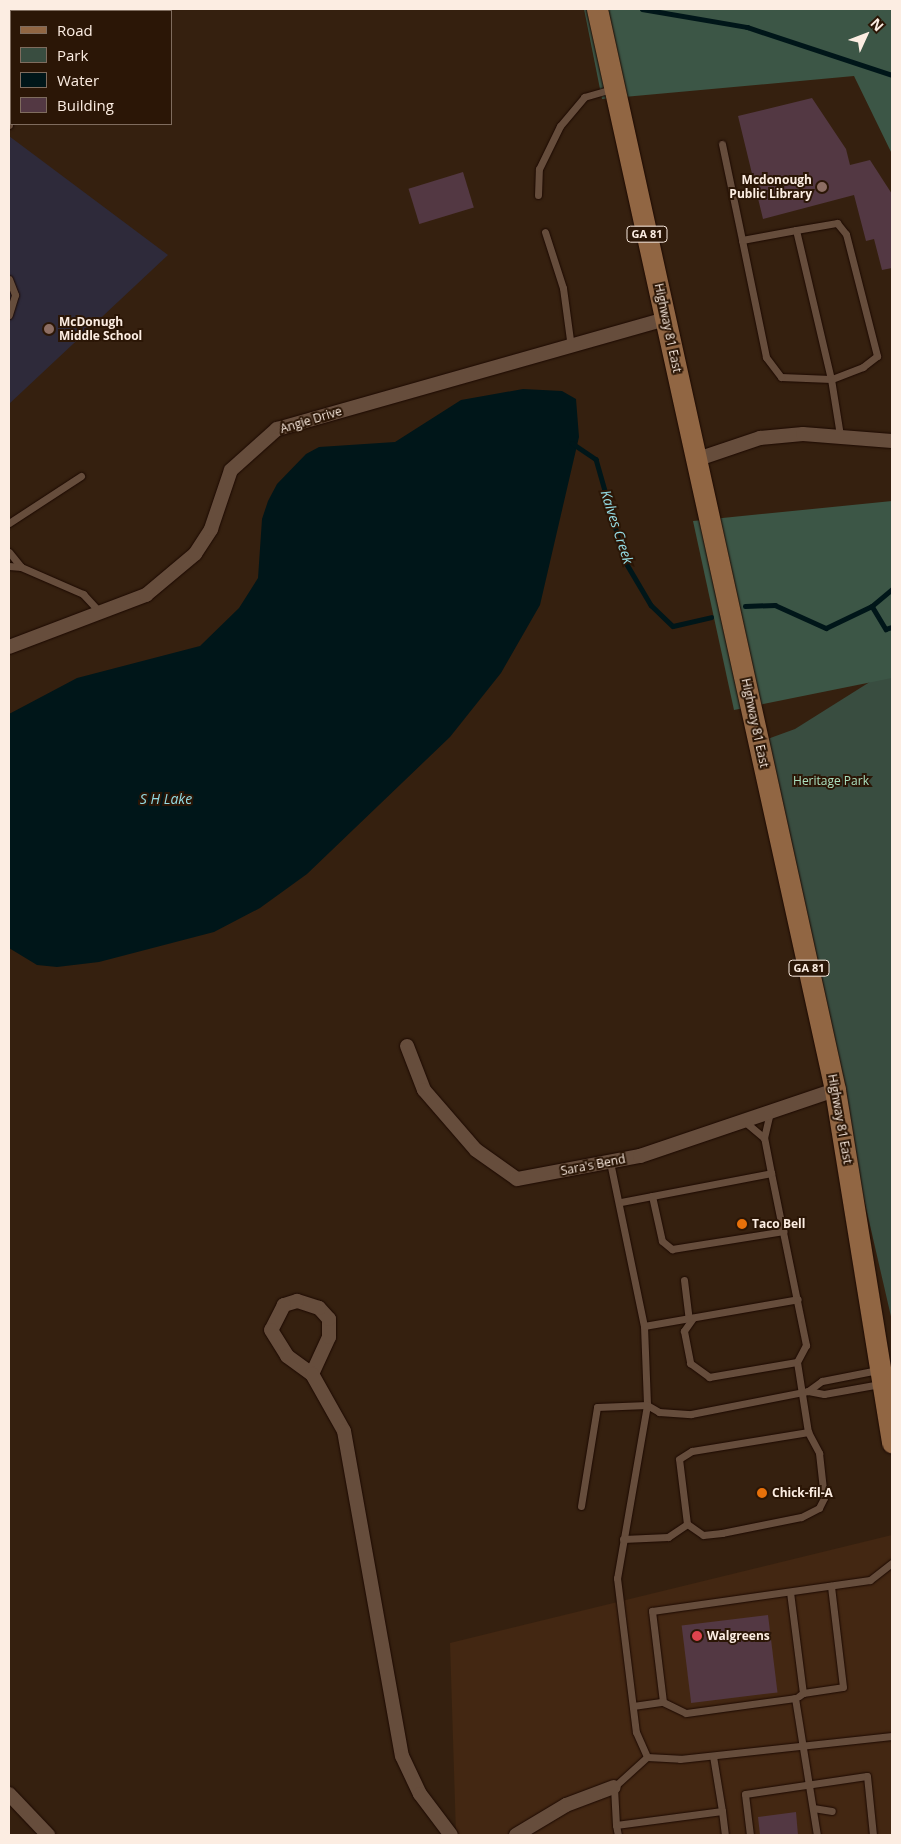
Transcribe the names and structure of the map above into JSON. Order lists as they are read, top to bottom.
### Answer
{
  "streets": {
    "main road": ["GA 81", "Highway 81 East"],
    "street": ["Angie Drive", "Sara's Bend"]
  },
  "crossings": [
    ["Highway 81 East", "Angie Drive"],
    ["Highway 81 East", "Sara's Bend"]
  ],
  "water": ["Kalves Creek", "S H Lake"],
  "parks": ["Heritage Park"],
  "places": [
    "Mcdonough Public Library",
    "McDonugh Middle School",
    "Taco Bell",
    "Chick-fil-A",
    "Walgreens"
  ],
  "legend": [
    "Road",
    "Park",
    "Water",
    "Building"
  ],
  "north": "top right"
}
